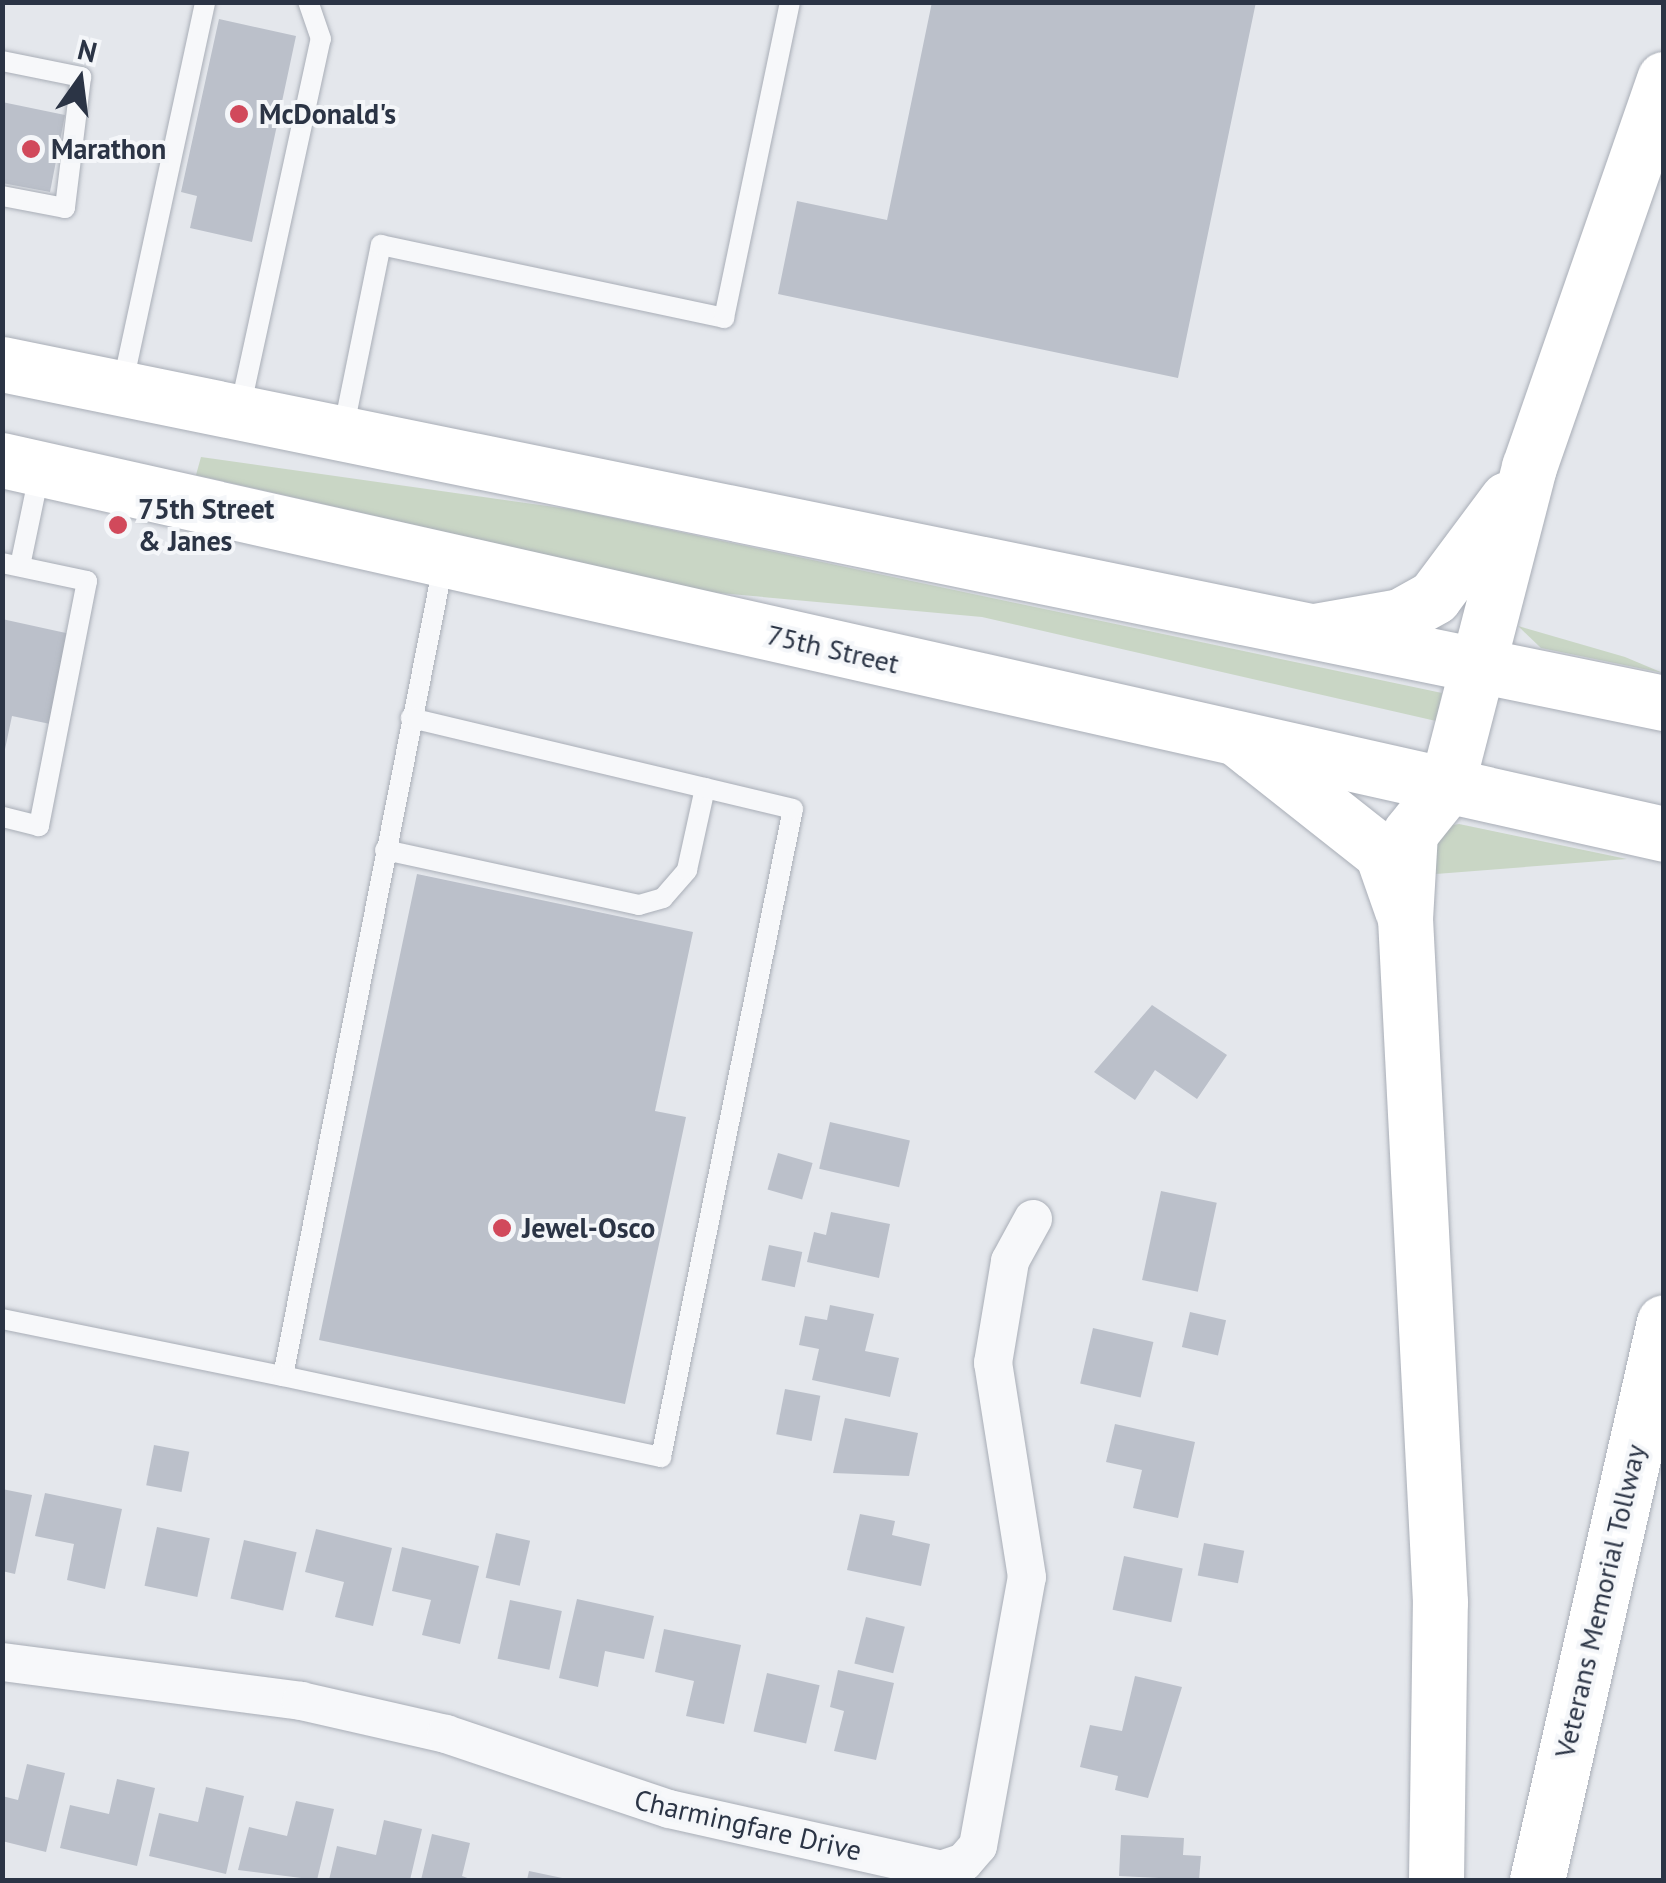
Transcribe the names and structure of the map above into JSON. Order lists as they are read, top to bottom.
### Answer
{
  "streets": {
    "main road": ["75th Street", "Veterans Memorial Tollway"],
    "street": ["Charmingfare Drive"]
  },
  "places": [
    "McDonald's",
    "Marathon",
    "75th Street & Janes",
    "Jewel-Osco"
  ],
  "north": "top"
}
